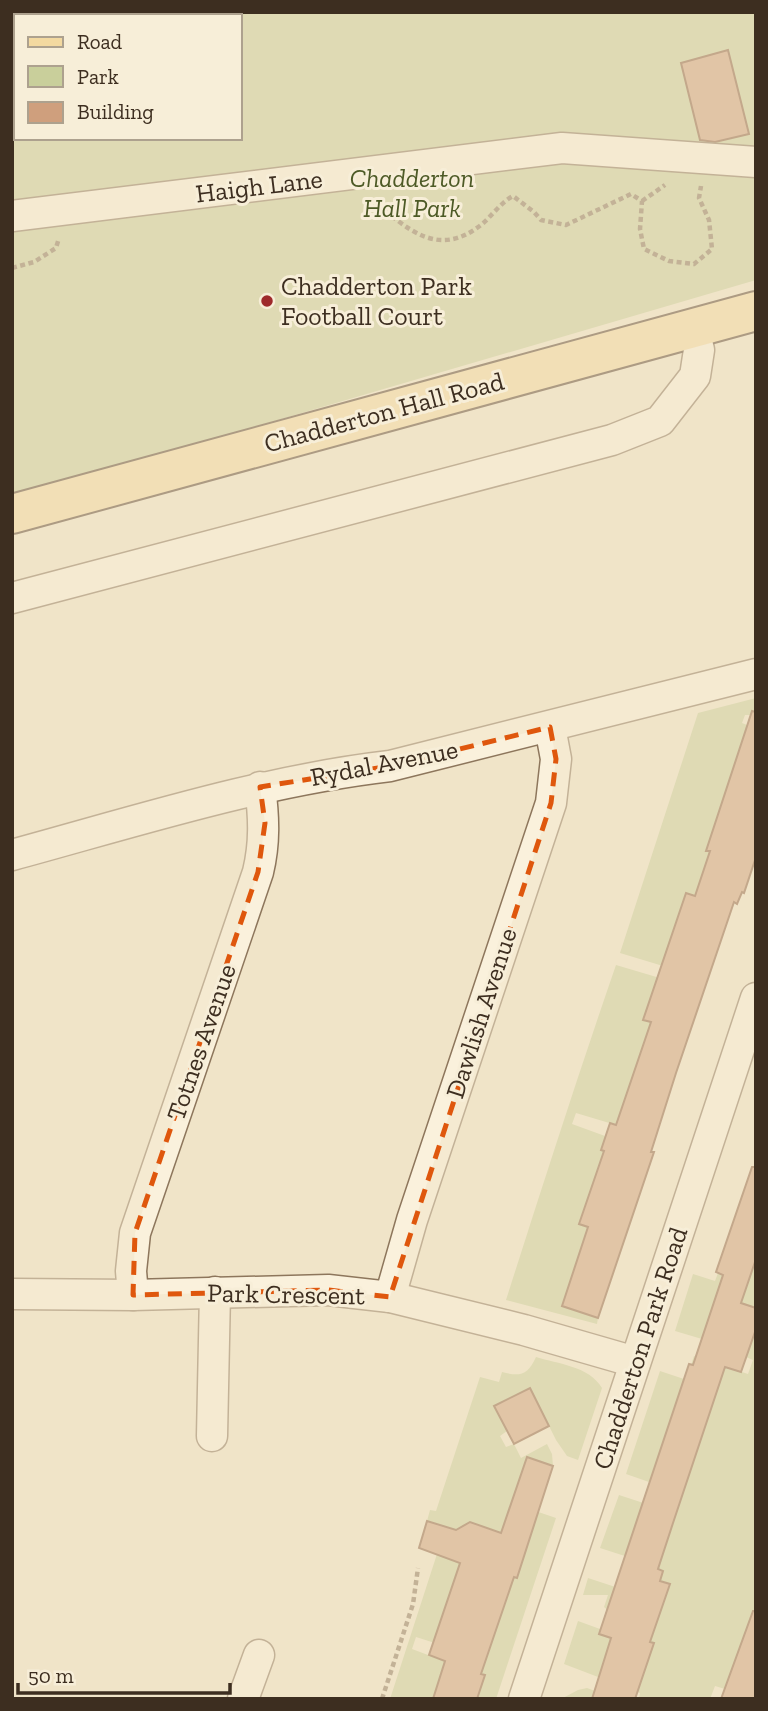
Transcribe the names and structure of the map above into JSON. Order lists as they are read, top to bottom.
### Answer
{
  "streets": {
    "main road": ["Chadderton Hall Road"],
    "street": [
      "Haigh Lane",
      "Rydal Avenue",
      "Dawlish Avenue",
      "Totnes Avenue",
      "Park Crescent",
      "Chadderton Park Road"
    ]
  },
  "crossings": [
    ["Rydal Avenue", "Dawlish Avenue"],
    ["Rydal Avenue", "Totnes Avenue"],
    ["Dawlish Avenue", "Park Crescent"],
    ["Totnes Avenue", "Park Crescent"],
    ["Park Crescent", "Chadderton Park Road"]
  ],
  "parks": ["Chadderton Hall Park"],
  "places": ["Chadderton Park Football Court"],
  "legend": ["Road", "Park", "Building"],
  "scale_bar": "50 m"
}
